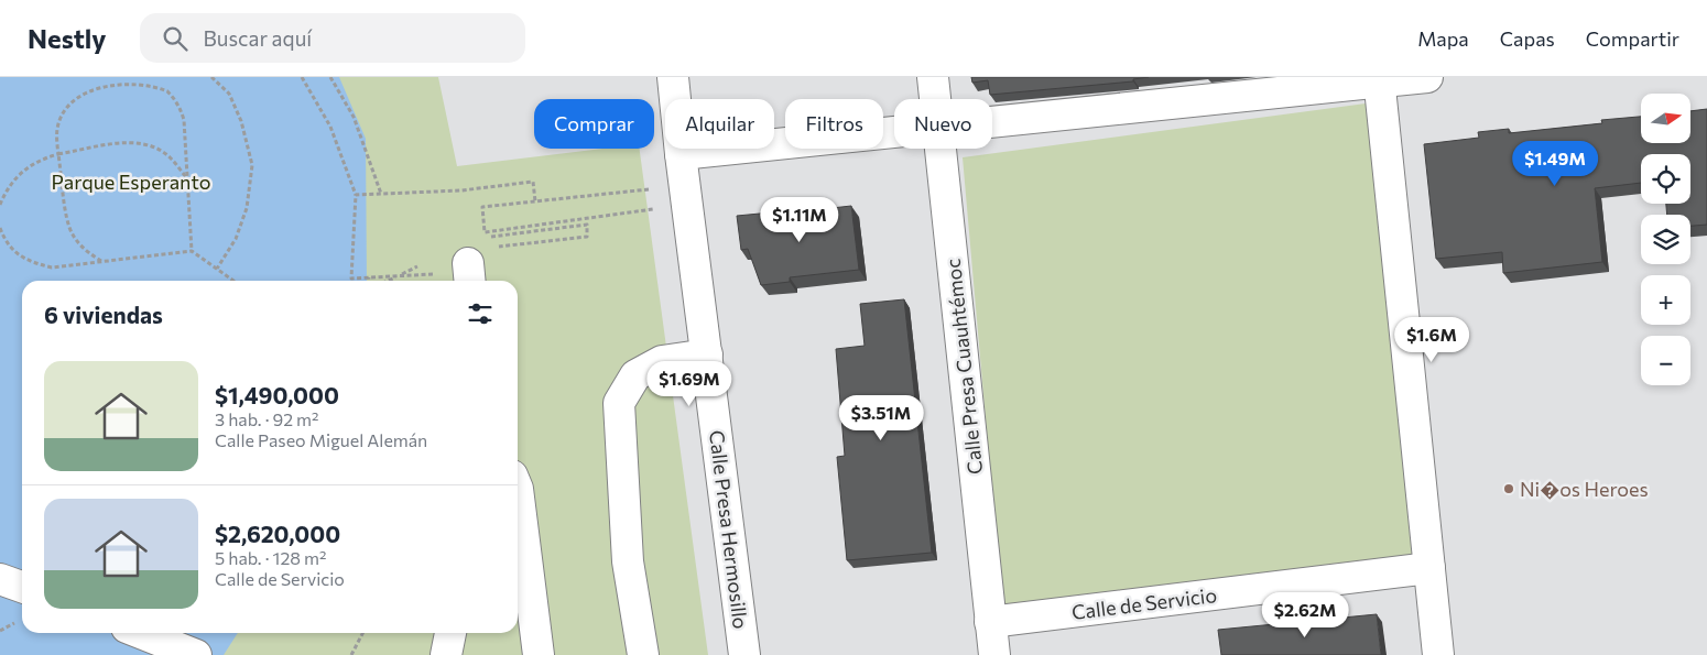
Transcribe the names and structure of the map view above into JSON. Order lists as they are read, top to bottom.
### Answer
{
  "streets": {
    "street": ["Calle Presa Cuauhtémoc", "Calle Presa Hermosillo", "Calle de Servicio"]
  },
  "crossings": [
    ["Calle Presa Cuauhtémoc", "Calle de Servicio"]
  ],
  "parks": ["Parque Esperanto"],
  "places": ["Ni�os Heroes"],
  "north": "right",
  "page": {
    "header": "Nestly",
    "search": "Buscar aquí",
    "nav": ["Mapa", "Capas", "Compartir"],
    "map_buttons": ["+", "−"],
    "chip": [
      "Comprar",
      "Alquilar",
      "Filtros",
      "Nuevo"
    ],
    "price": [
      "$1.49M",
      "$1.11M",
      "$1.6M",
      "$1.69M",
      "$3.51M",
      "$2.62M"
    ],
    "heading": "6 viviendas",
    "list": [
      {
        "name": "$1,490,000",
        "note": "3 hab. · 92 m² · Calle Paseo Miguel Alemán"
      },
      {
        "name": "$2,620,000",
        "note": "5 hab. · 128 m² · Calle de Servicio"
      }
    ]
  }
}
